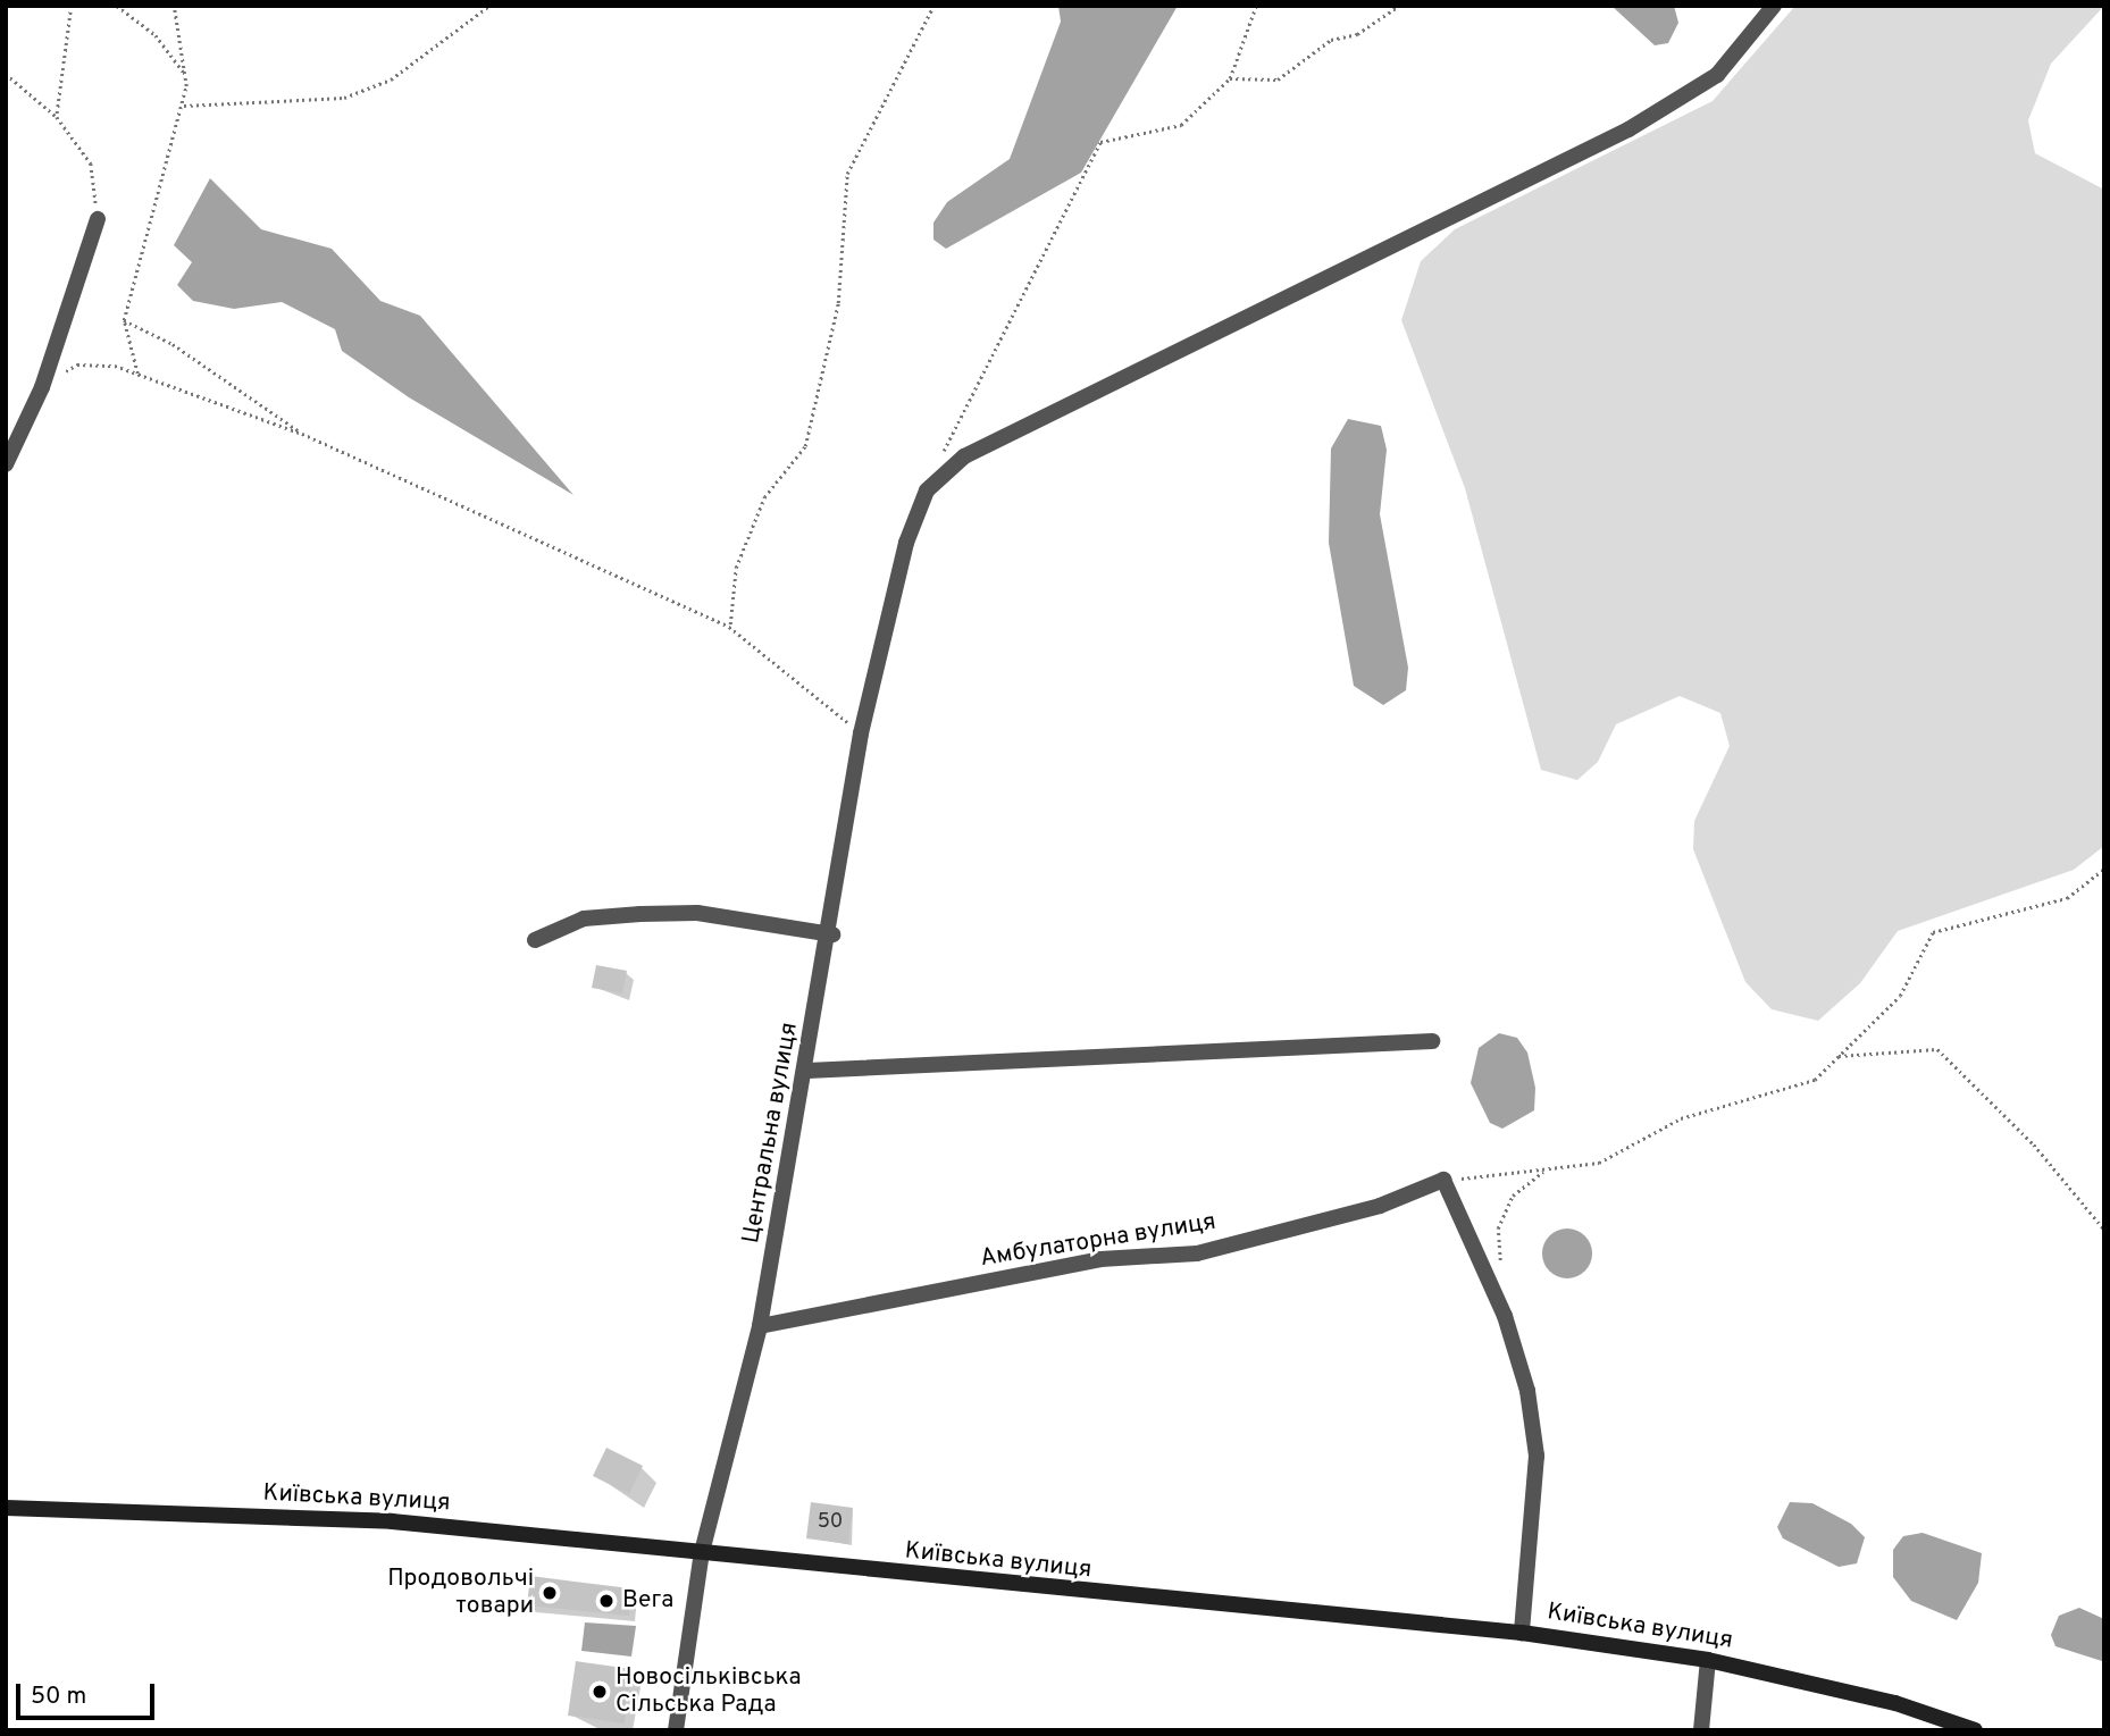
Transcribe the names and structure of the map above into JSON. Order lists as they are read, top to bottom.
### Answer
{
  "streets": {
    "street": ["Центральна вулиця", "Амбулаторна вулиця", "Київська вулиця"]
  },
  "crossings": [
    ["Центральна вулиця", "Амбулаторна вулиця"],
    ["Центральна вулиця", "Київська вулиця"]
  ],
  "places": ["Продовольчі товари", "Вега", "Новосільківська Сільська Рада"],
  "house_numbers": ["50"],
  "scale_bar": "50 m"
}
